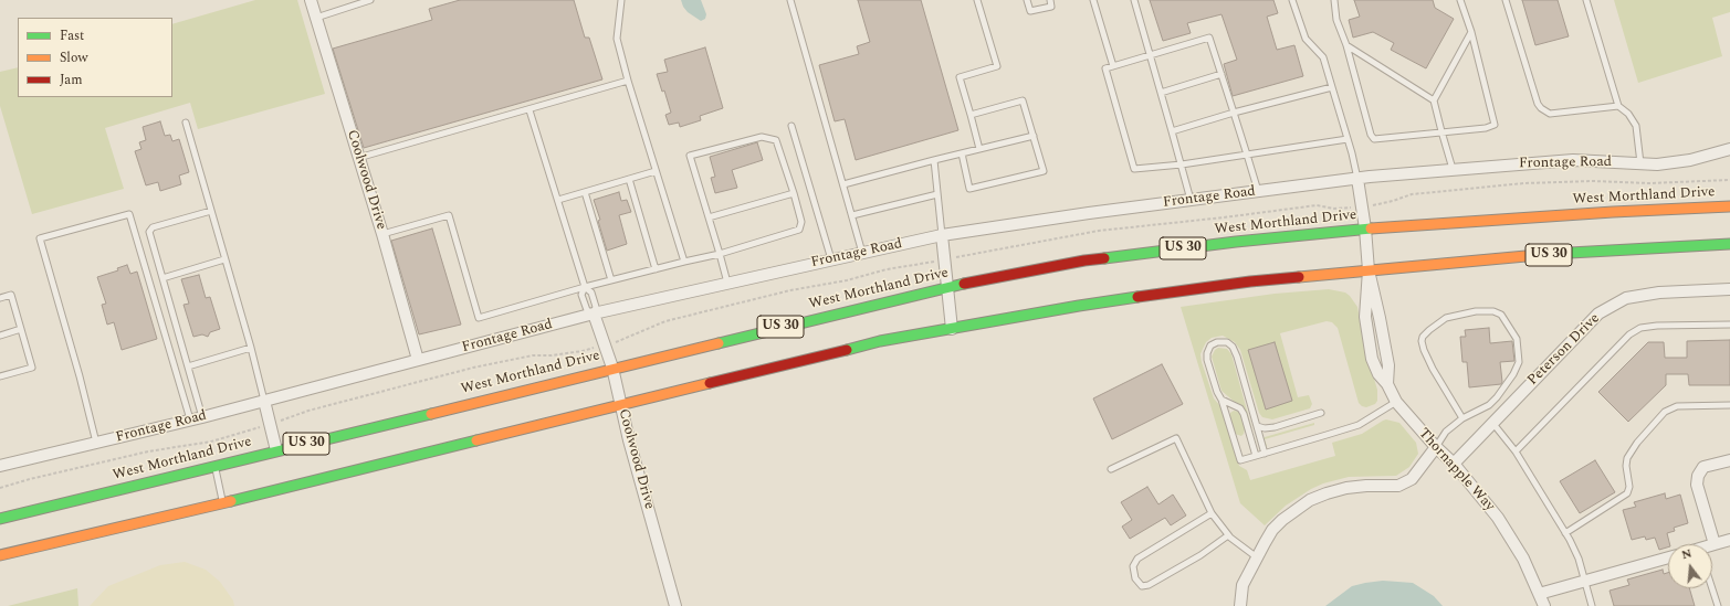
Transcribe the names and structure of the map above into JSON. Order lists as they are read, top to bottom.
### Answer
{
  "streets": {
    "highway": ["West Morthland Drive", "US 30"],
    "street": [
      "Frontage Road",
      "Coolwood Drive",
      "Peterson Drive",
      "Thornapple Way"
    ]
  },
  "crossings": [
    ["Frontage Road", "Coolwood Drive"],
    ["Frontage Road", "Thornapple Way"],
    ["Coolwood Drive", "West Morthland Drive"],
    ["Coolwood Drive", "US 30"],
    ["West Morthland Drive", "Thornapple Way"],
    ["US 30", "Thornapple Way"],
    ["Peterson Drive", "Thornapple Way"]
  ],
  "legend": ["Fast", "Slow", "Jam"],
  "north": "top"
}
